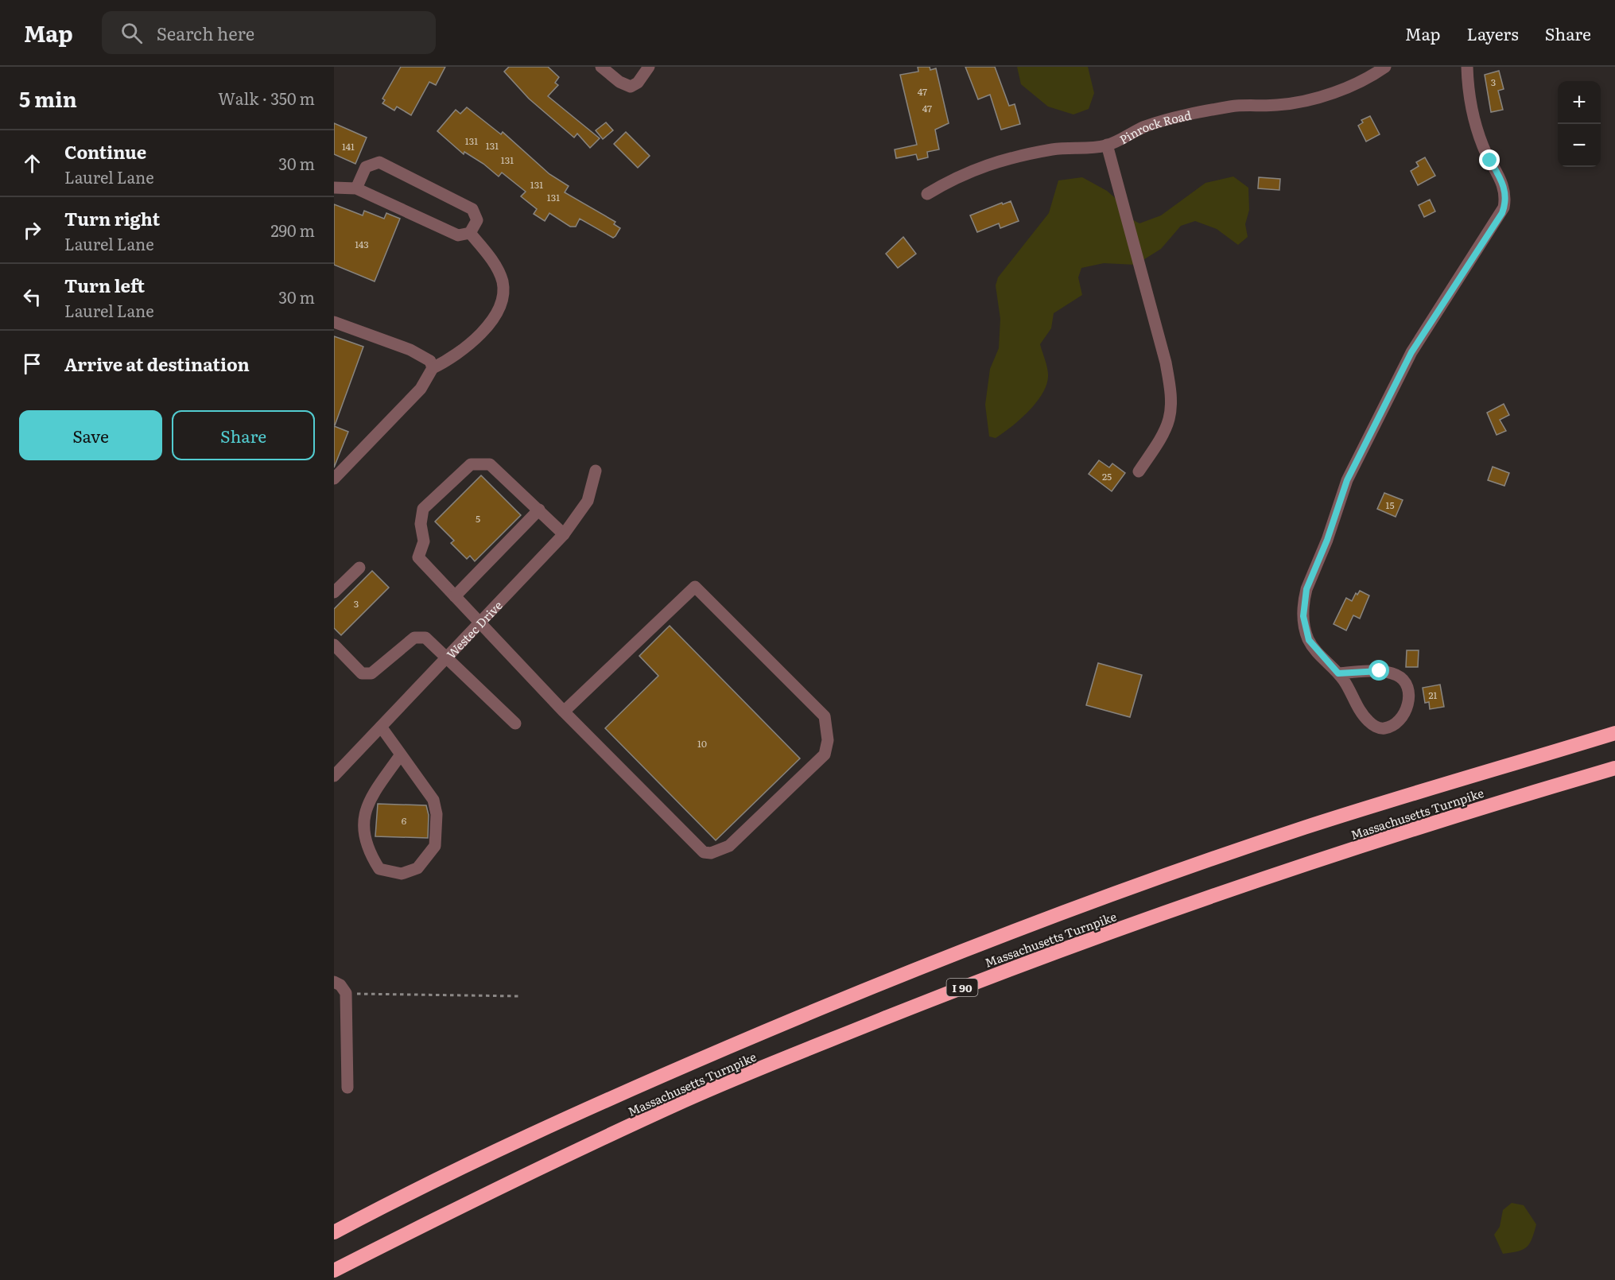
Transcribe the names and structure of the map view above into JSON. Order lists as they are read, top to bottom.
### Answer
{
  "streets": {
    "highway": ["Massachusetts Turnpike", "I 90"],
    "street": ["Pinrock Road", "Westec Drive"]
  },
  "house_numbers": [
    "3",
    "47",
    "47",
    "131",
    "131",
    "141",
    "131",
    "131",
    "131",
    "143",
    "25",
    "15",
    "5",
    "3",
    "21",
    "10",
    "6"
  ],
  "page": {
    "header": "Map",
    "search": "Search here",
    "nav": ["Map", "Layers", "Share"],
    "heading": ["5 min", "Walk · 350 m"],
    "map_buttons": ["+", "−"],
    "list": [
      ["Continue", "Laurel Lane", "30 m"],
      ["Turn right", "Laurel Lane", "290 m"],
      ["Turn left", "Laurel Lane", "30 m"],
      "Arrive at destination"
    ],
    "buttons": ["Save", "Share"]
  }
}
